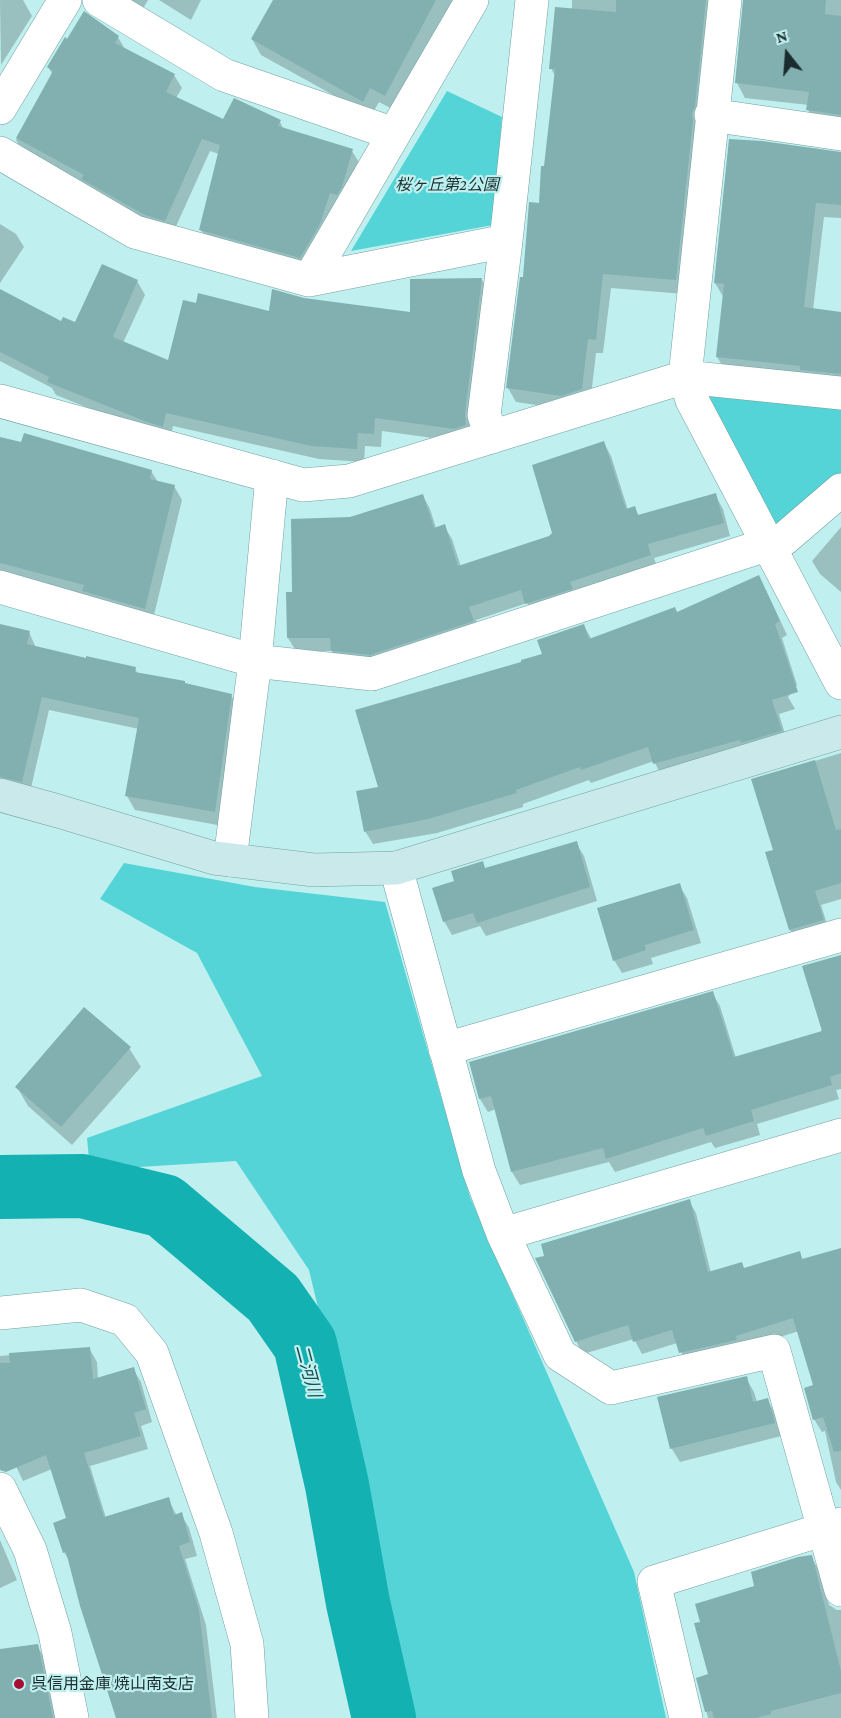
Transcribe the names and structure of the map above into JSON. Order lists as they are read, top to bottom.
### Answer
{
  "water": ["二河川"],
  "parks": ["桜ヶ丘第2公園"],
  "places": ["呉信用金庫 焼山南支店"],
  "north": "top"
}
